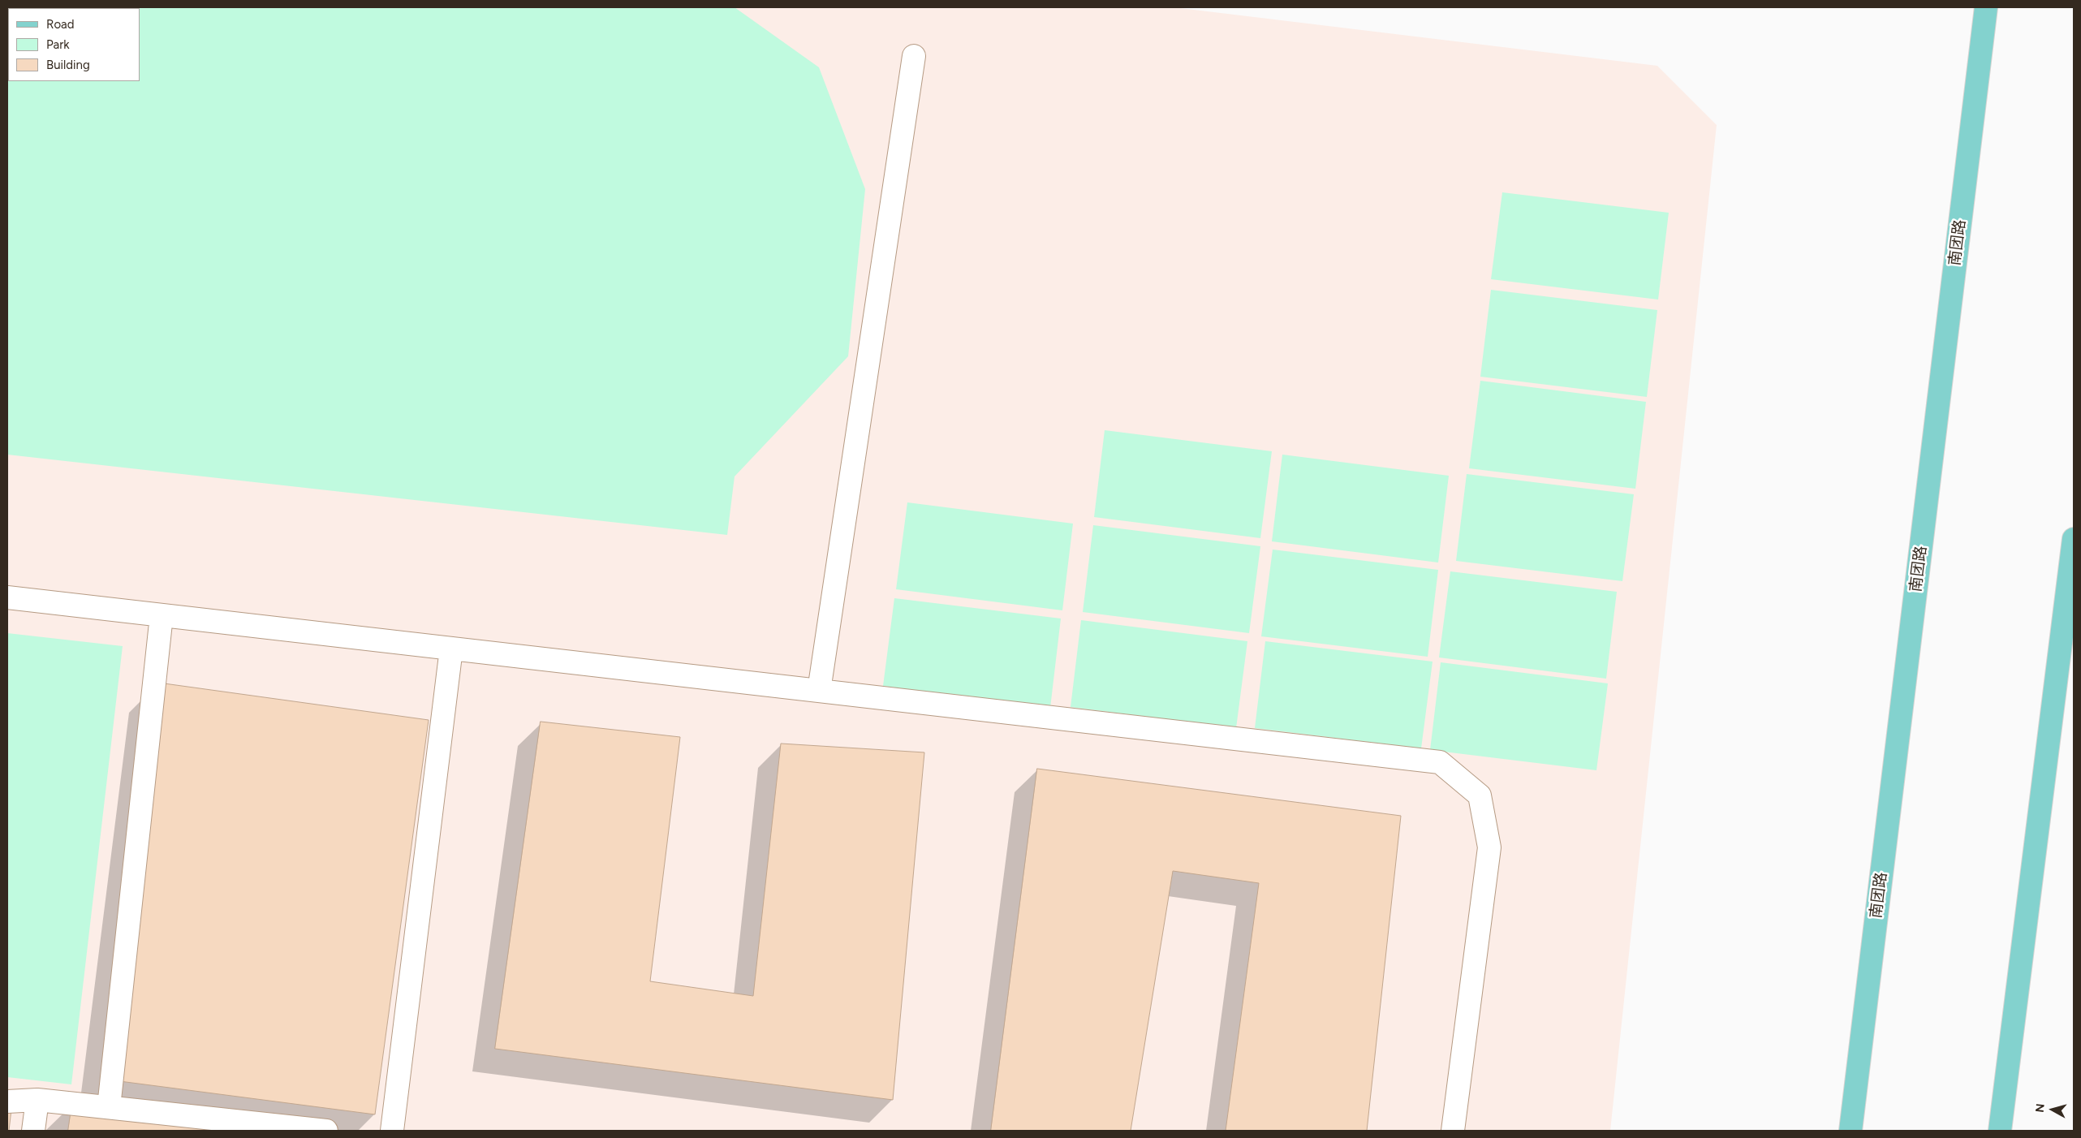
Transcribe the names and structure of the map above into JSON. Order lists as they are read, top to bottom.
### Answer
{
  "streets": {
    "main road": ["南团路"]
  },
  "legend": ["Road", "Park", "Building"],
  "north": "left"
}
